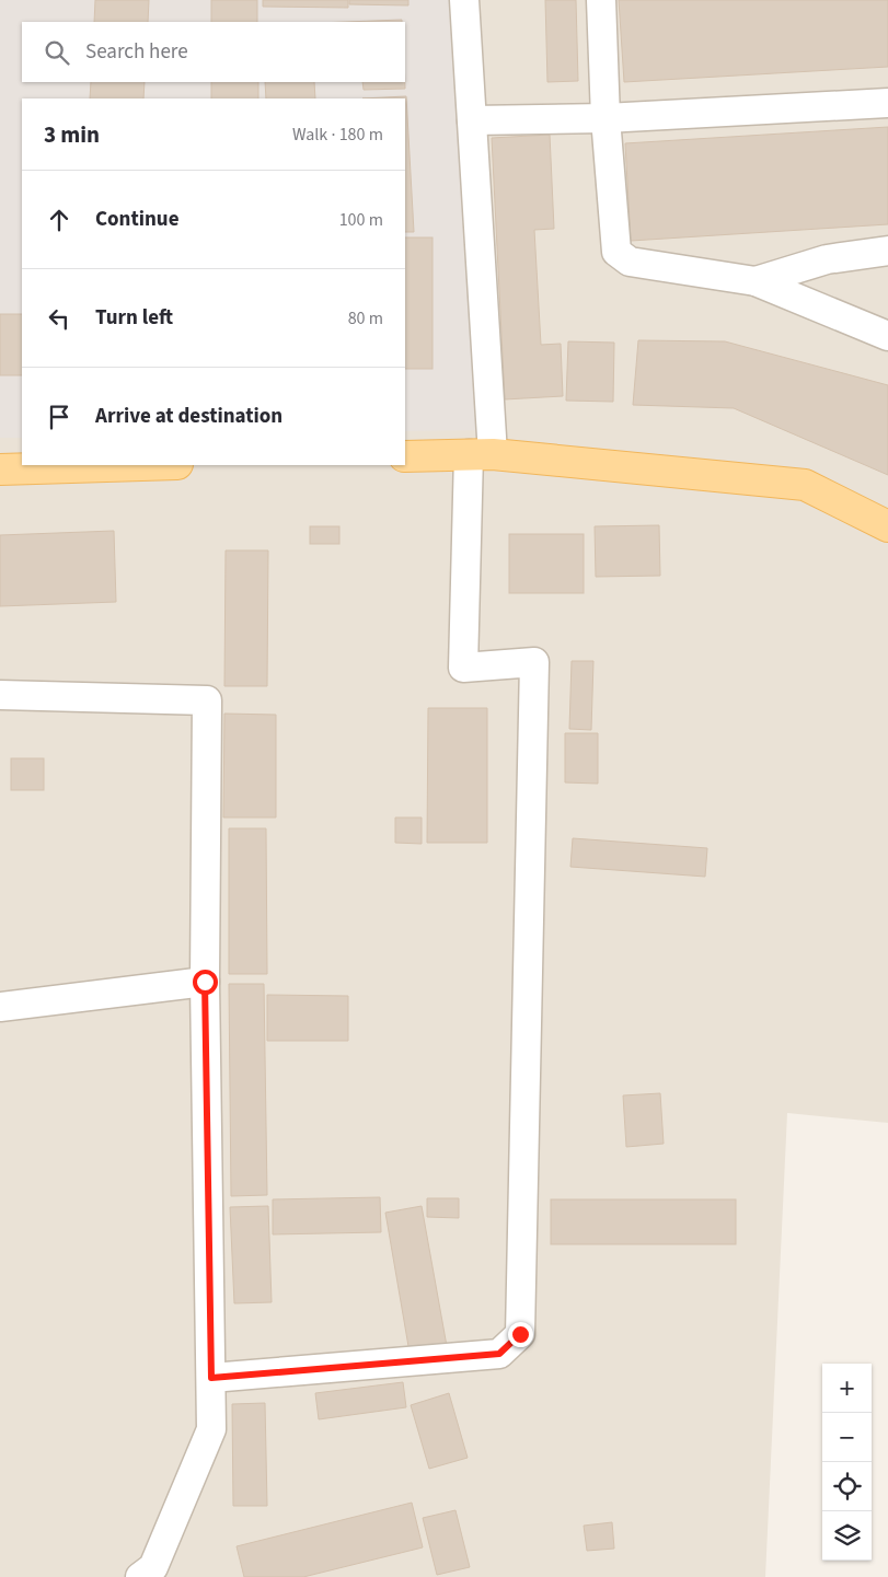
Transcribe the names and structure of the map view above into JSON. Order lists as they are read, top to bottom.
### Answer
{
  "page": {
    "search": "Search here",
    "heading": ["3 min", "Walk · 180 m"],
    "list": [
      ["Continue", "100 m"],
      ["Turn left", "80 m"],
      "Arrive at destination"
    ],
    "map_buttons": ["+", "−"]
  }
}
